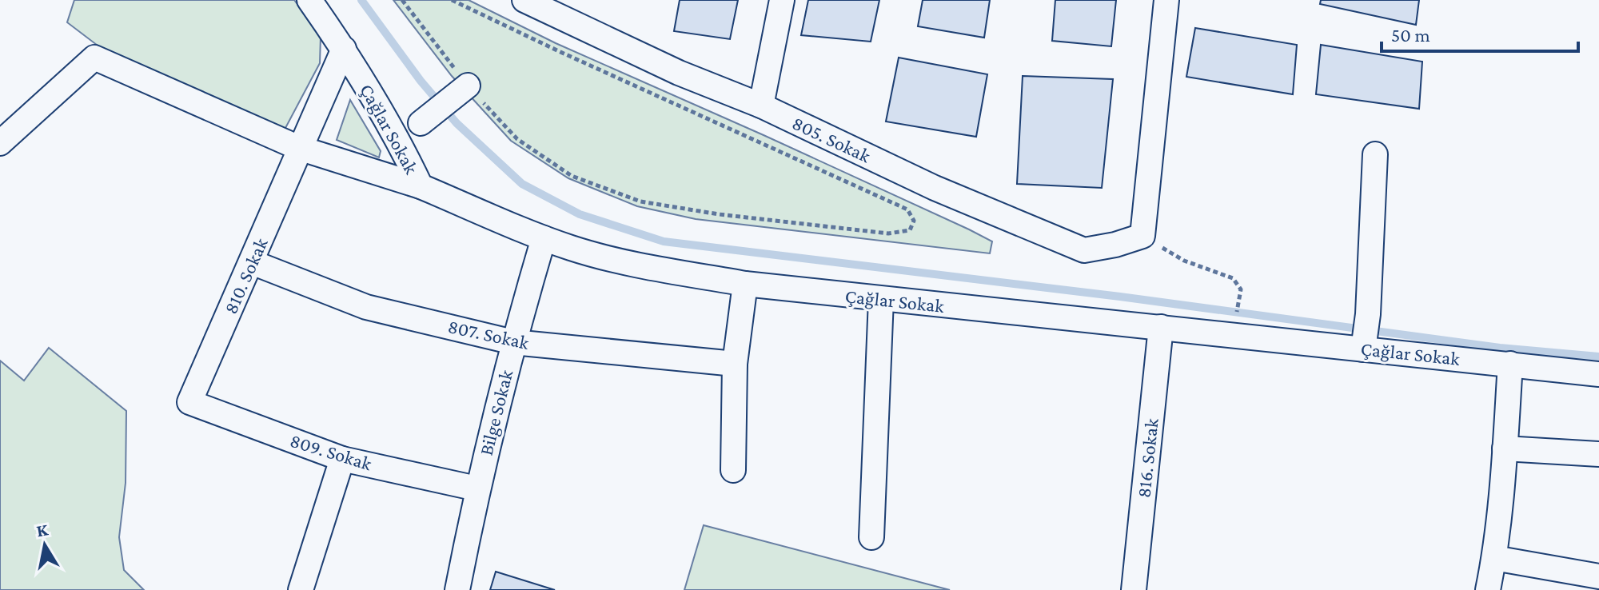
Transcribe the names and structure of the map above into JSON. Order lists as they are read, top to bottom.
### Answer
{
  "streets": {
    "street": [
      "Çağlar Sokak",
      "805. Sokak",
      "810. Sokak",
      "807. Sokak",
      "Bilge Sokak",
      "809. Sokak",
      "816. Sokak"
    ]
  },
  "crossings": [
    ["Çağlar Sokak", "810. Sokak"],
    ["Çağlar Sokak", "Bilge Sokak"],
    ["Çağlar Sokak", "816. Sokak"],
    ["810. Sokak", "807. Sokak"],
    ["810. Sokak", "809. Sokak"],
    ["807. Sokak", "Bilge Sokak"],
    ["Bilge Sokak", "809. Sokak"]
  ],
  "scale_bar": "50 m",
  "north": "top"
}
